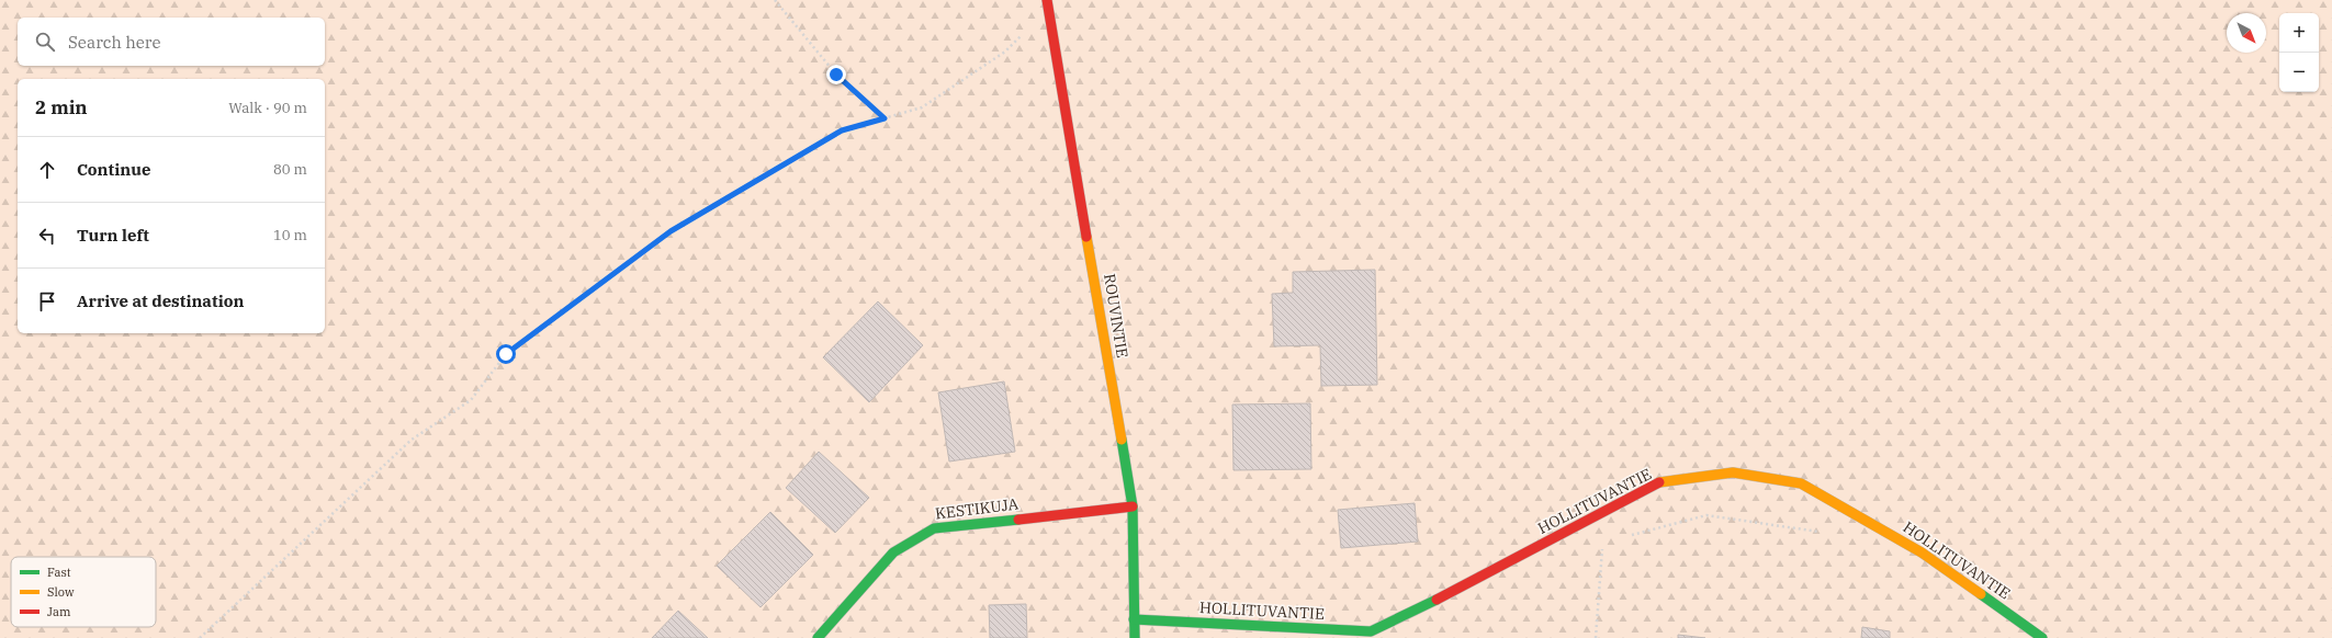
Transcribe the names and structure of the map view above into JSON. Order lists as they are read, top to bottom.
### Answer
{
  "streets": {
    "street": ["ROUVINTIE", "HOLLITUVANTIE", "KESTIKUJA"]
  },
  "crossings": [
    ["ROUVINTIE", "HOLLITUVANTIE"],
    ["ROUVINTIE", "KESTIKUJA"]
  ],
  "legend": ["Fast", "Slow", "Jam"],
  "north": "bottom right",
  "page": {
    "map_buttons": ["+", "−"],
    "search": "Search here",
    "heading": ["2 min", "Walk · 90 m"],
    "list": [
      ["Continue", "80 m"],
      ["Turn left", "10 m"],
      "Arrive at destination"
    ]
  }
}
